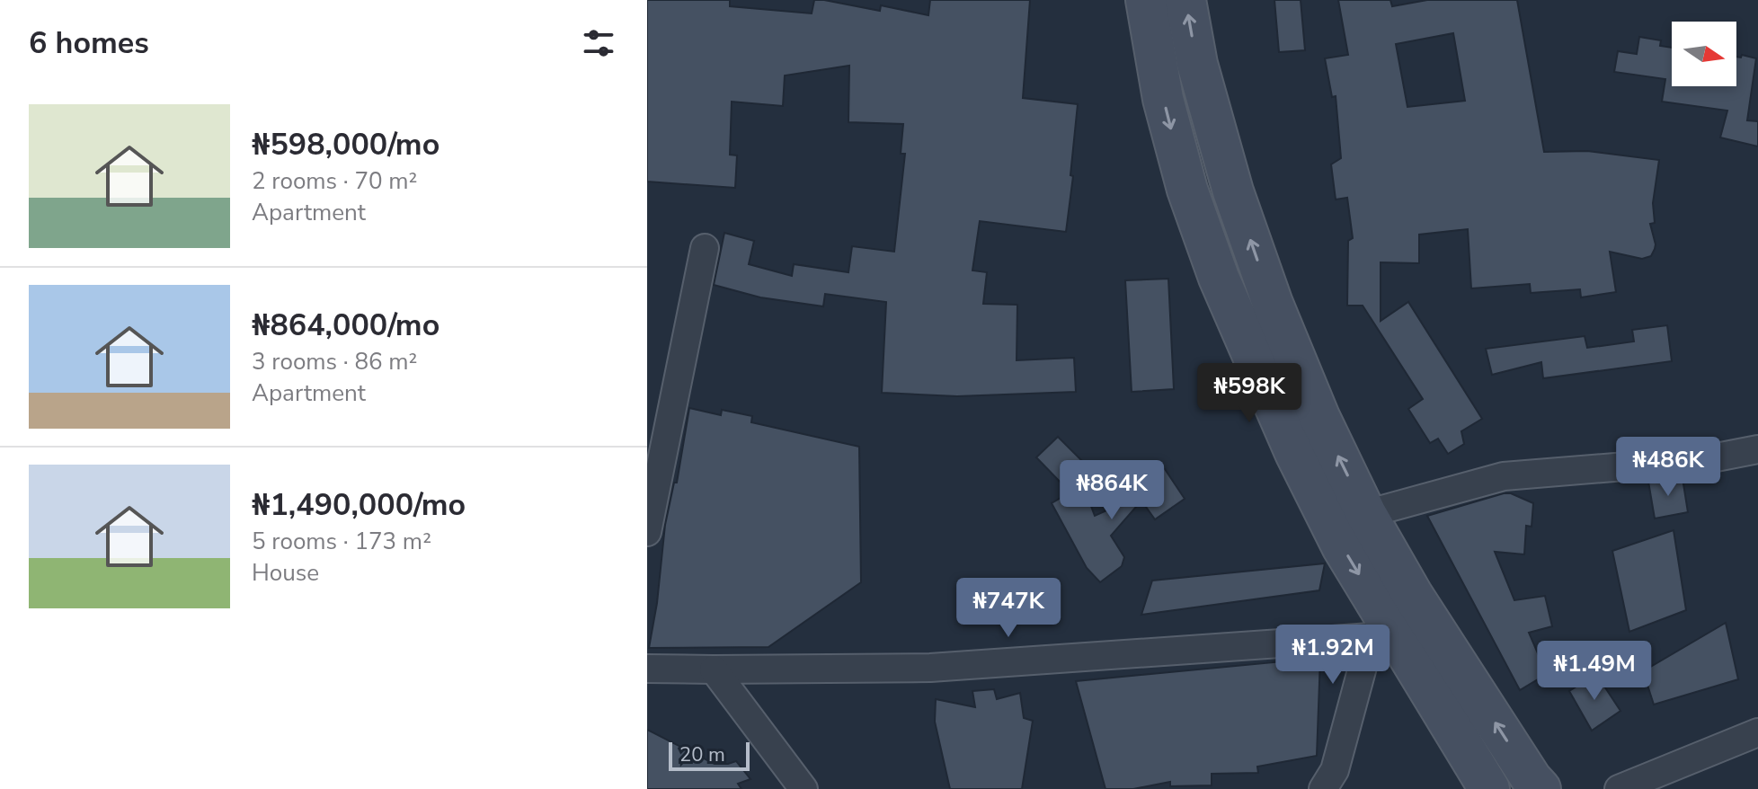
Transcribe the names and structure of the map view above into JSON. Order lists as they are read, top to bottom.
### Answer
{
  "scale_bar": "20 m",
  "north": "right",
  "page": {
    "heading": "6 homes",
    "list": [
      {
        "name": "₦598,000/mo",
        "note": "2 rooms · 70 m² · Apartment"
      },
      {
        "name": "₦864,000/mo",
        "note": "3 rooms · 86 m² · Apartment"
      },
      {
        "name": "₦1,490,000/mo",
        "note": "5 rooms · 173 m² · House"
      }
    ],
    "price": [
      "₦598K",
      "₦486K",
      "₦864K",
      "₦747K",
      "₦1.92M",
      "₦1.49M"
    ],
    "scale": "20 m"
  }
}
